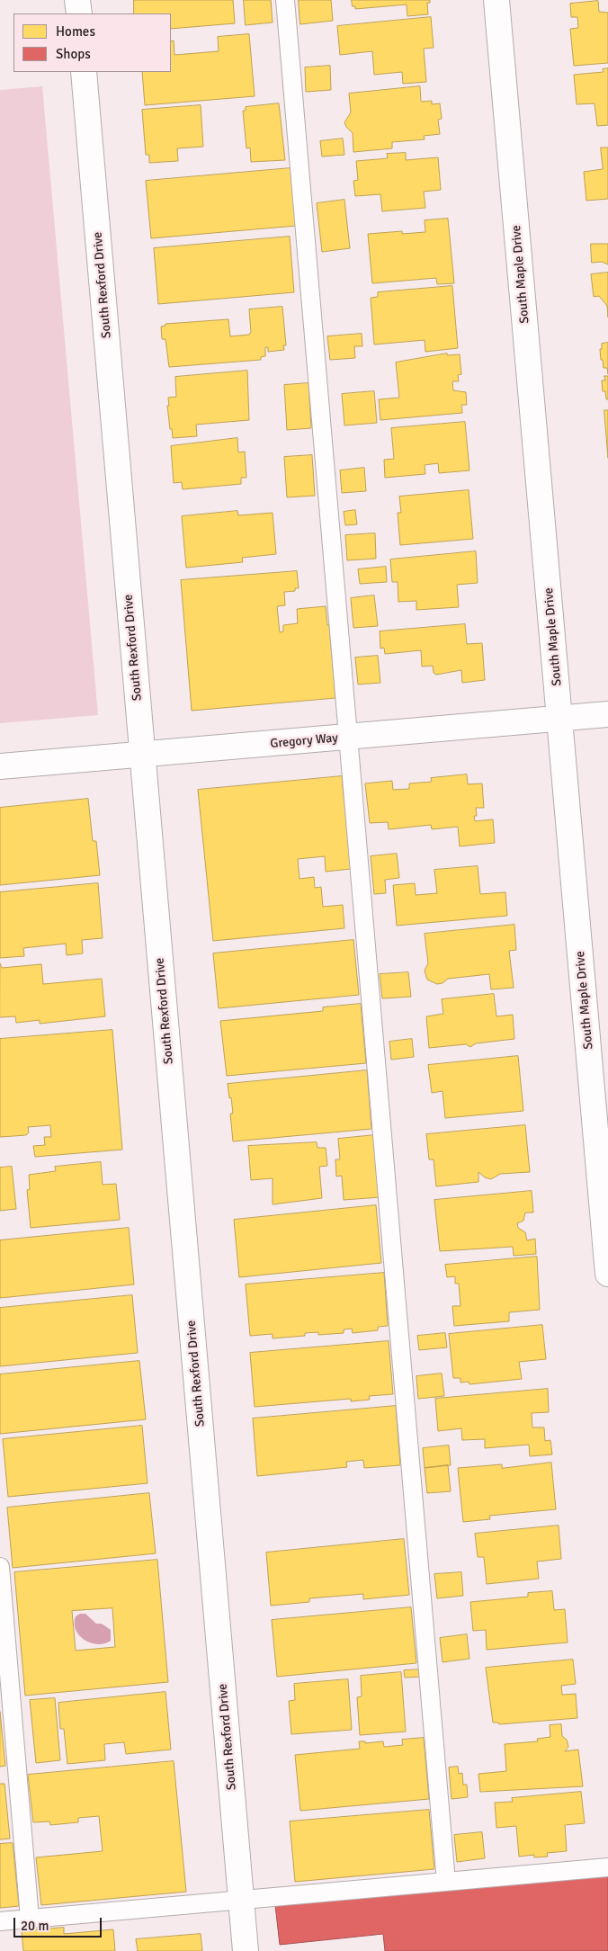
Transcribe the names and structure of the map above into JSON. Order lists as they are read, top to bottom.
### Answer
{
  "streets": {
    "street": ["South Maple Drive", "South Rexford Drive", "Gregory Way"]
  },
  "crossings": [
    ["South Maple Drive", "Gregory Way"],
    ["South Rexford Drive", "Gregory Way"]
  ],
  "legend": ["Homes", "Shops"],
  "scale_bar": "20 m"
}
